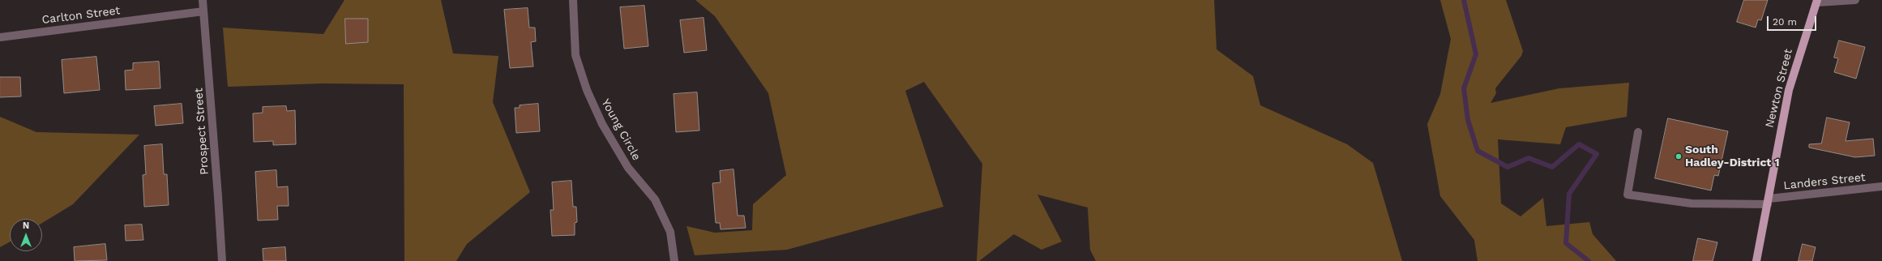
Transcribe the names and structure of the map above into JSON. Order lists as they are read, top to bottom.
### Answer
{
  "streets": {
    "main road": ["Newton Street"],
    "street": [
      "Carlton Street",
      "Young Circle",
      "Prospect Street",
      "Landers Street"
    ]
  },
  "crossings": [
    ["Carlton Street", "Prospect Street"],
    ["Newton Street", "Landers Street"]
  ],
  "places": ["South Hadley-District 1"],
  "scale_bar": "20 m",
  "north": "top"
}
